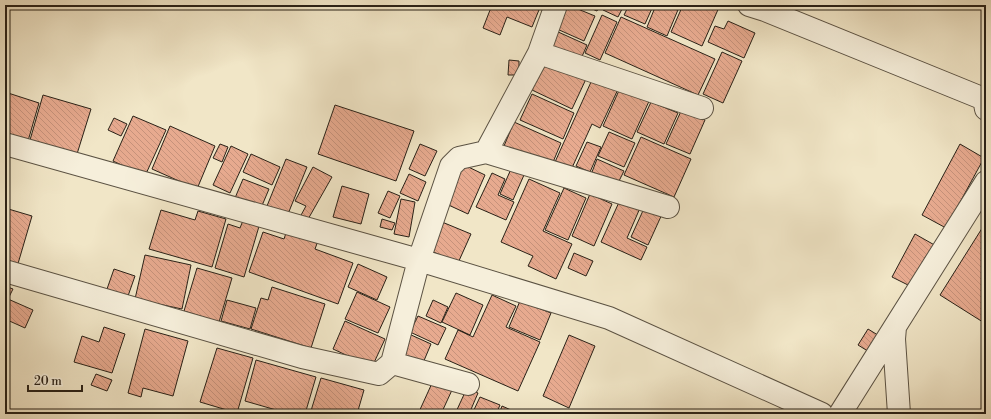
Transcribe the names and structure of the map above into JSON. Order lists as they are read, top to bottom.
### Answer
{
  "scale_bar": "20 m"
}
